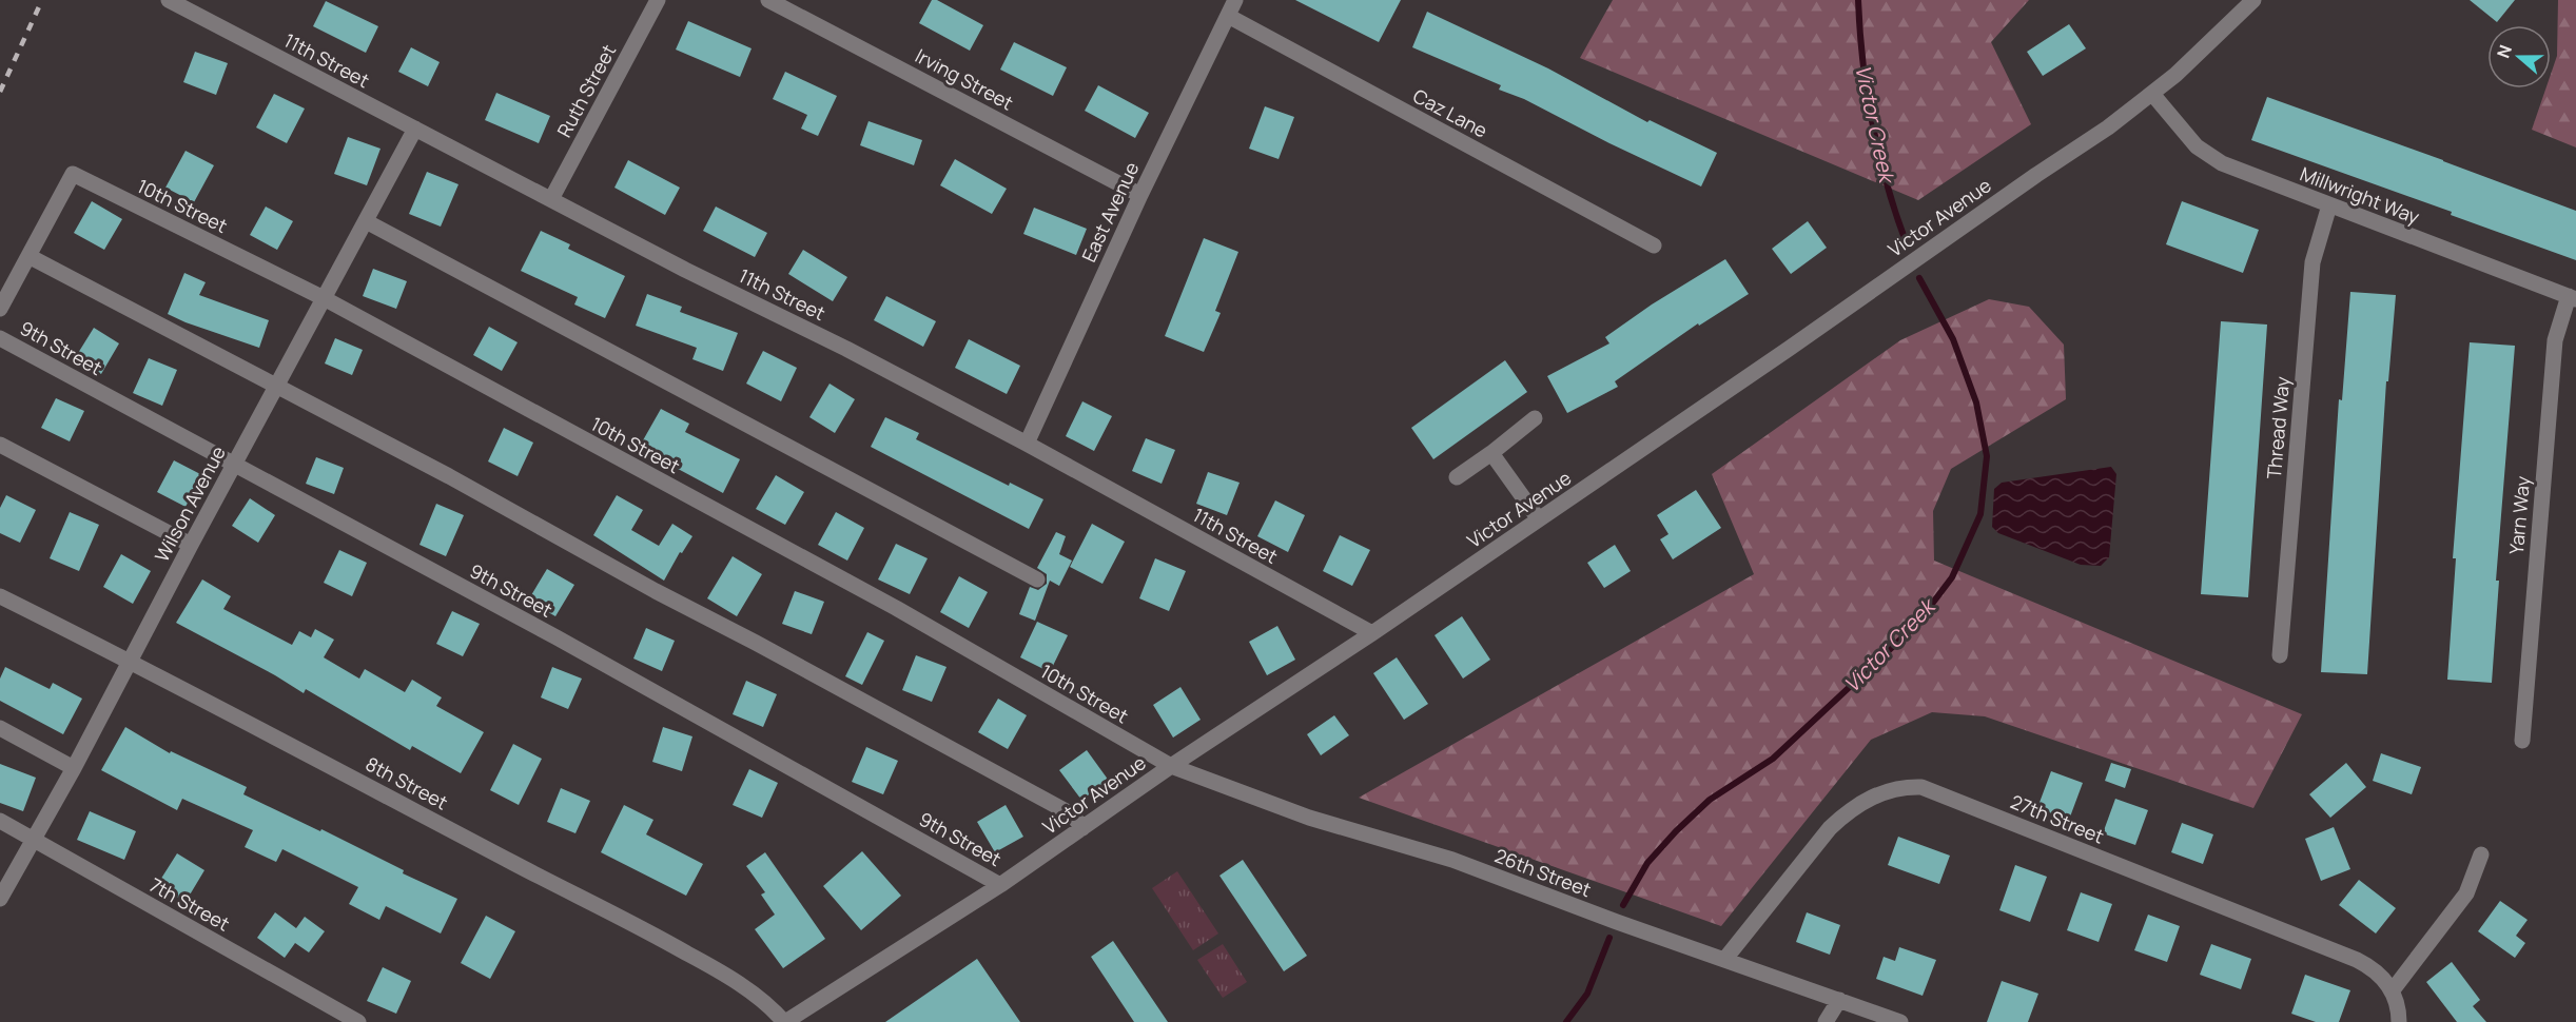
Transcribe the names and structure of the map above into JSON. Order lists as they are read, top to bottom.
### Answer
{
  "streets": {
    "street": [
      "11th Street",
      "Irving Street",
      "Ruth Street",
      "Caz Lane",
      "Millwright Way",
      "10th Street",
      "East Avenue",
      "Victor Avenue",
      "9th Street",
      "Thread Way",
      "Wilson Avenue",
      "Yarn Way",
      "8th Street",
      "27th Street",
      "26th Street",
      "7th Street"
    ]
  },
  "crossings": [
    ["11th Street", "Ruth Street"],
    ["11th Street", "East Avenue"],
    ["11th Street", "Victor Avenue"],
    ["11th Street", "Wilson Avenue"],
    ["Irving Street", "East Avenue"],
    ["Caz Lane", "East Avenue"],
    ["Millwright Way", "Victor Avenue"],
    ["Millwright Way", "Thread Way"],
    ["Millwright Way", "Yarn Way"],
    ["10th Street", "Victor Avenue"],
    ["10th Street", "Wilson Avenue"],
    ["10th Street", "26th Street"],
    ["Victor Avenue", "9th Street"],
    ["Victor Avenue", "8th Street"],
    ["Victor Avenue", "26th Street"],
    ["9th Street", "Wilson Avenue"],
    ["Wilson Avenue", "8th Street"],
    ["Wilson Avenue", "7th Street"],
    ["27th Street", "26th Street"]
  ],
  "water": ["Victor Creek"],
  "north": "left"
}
